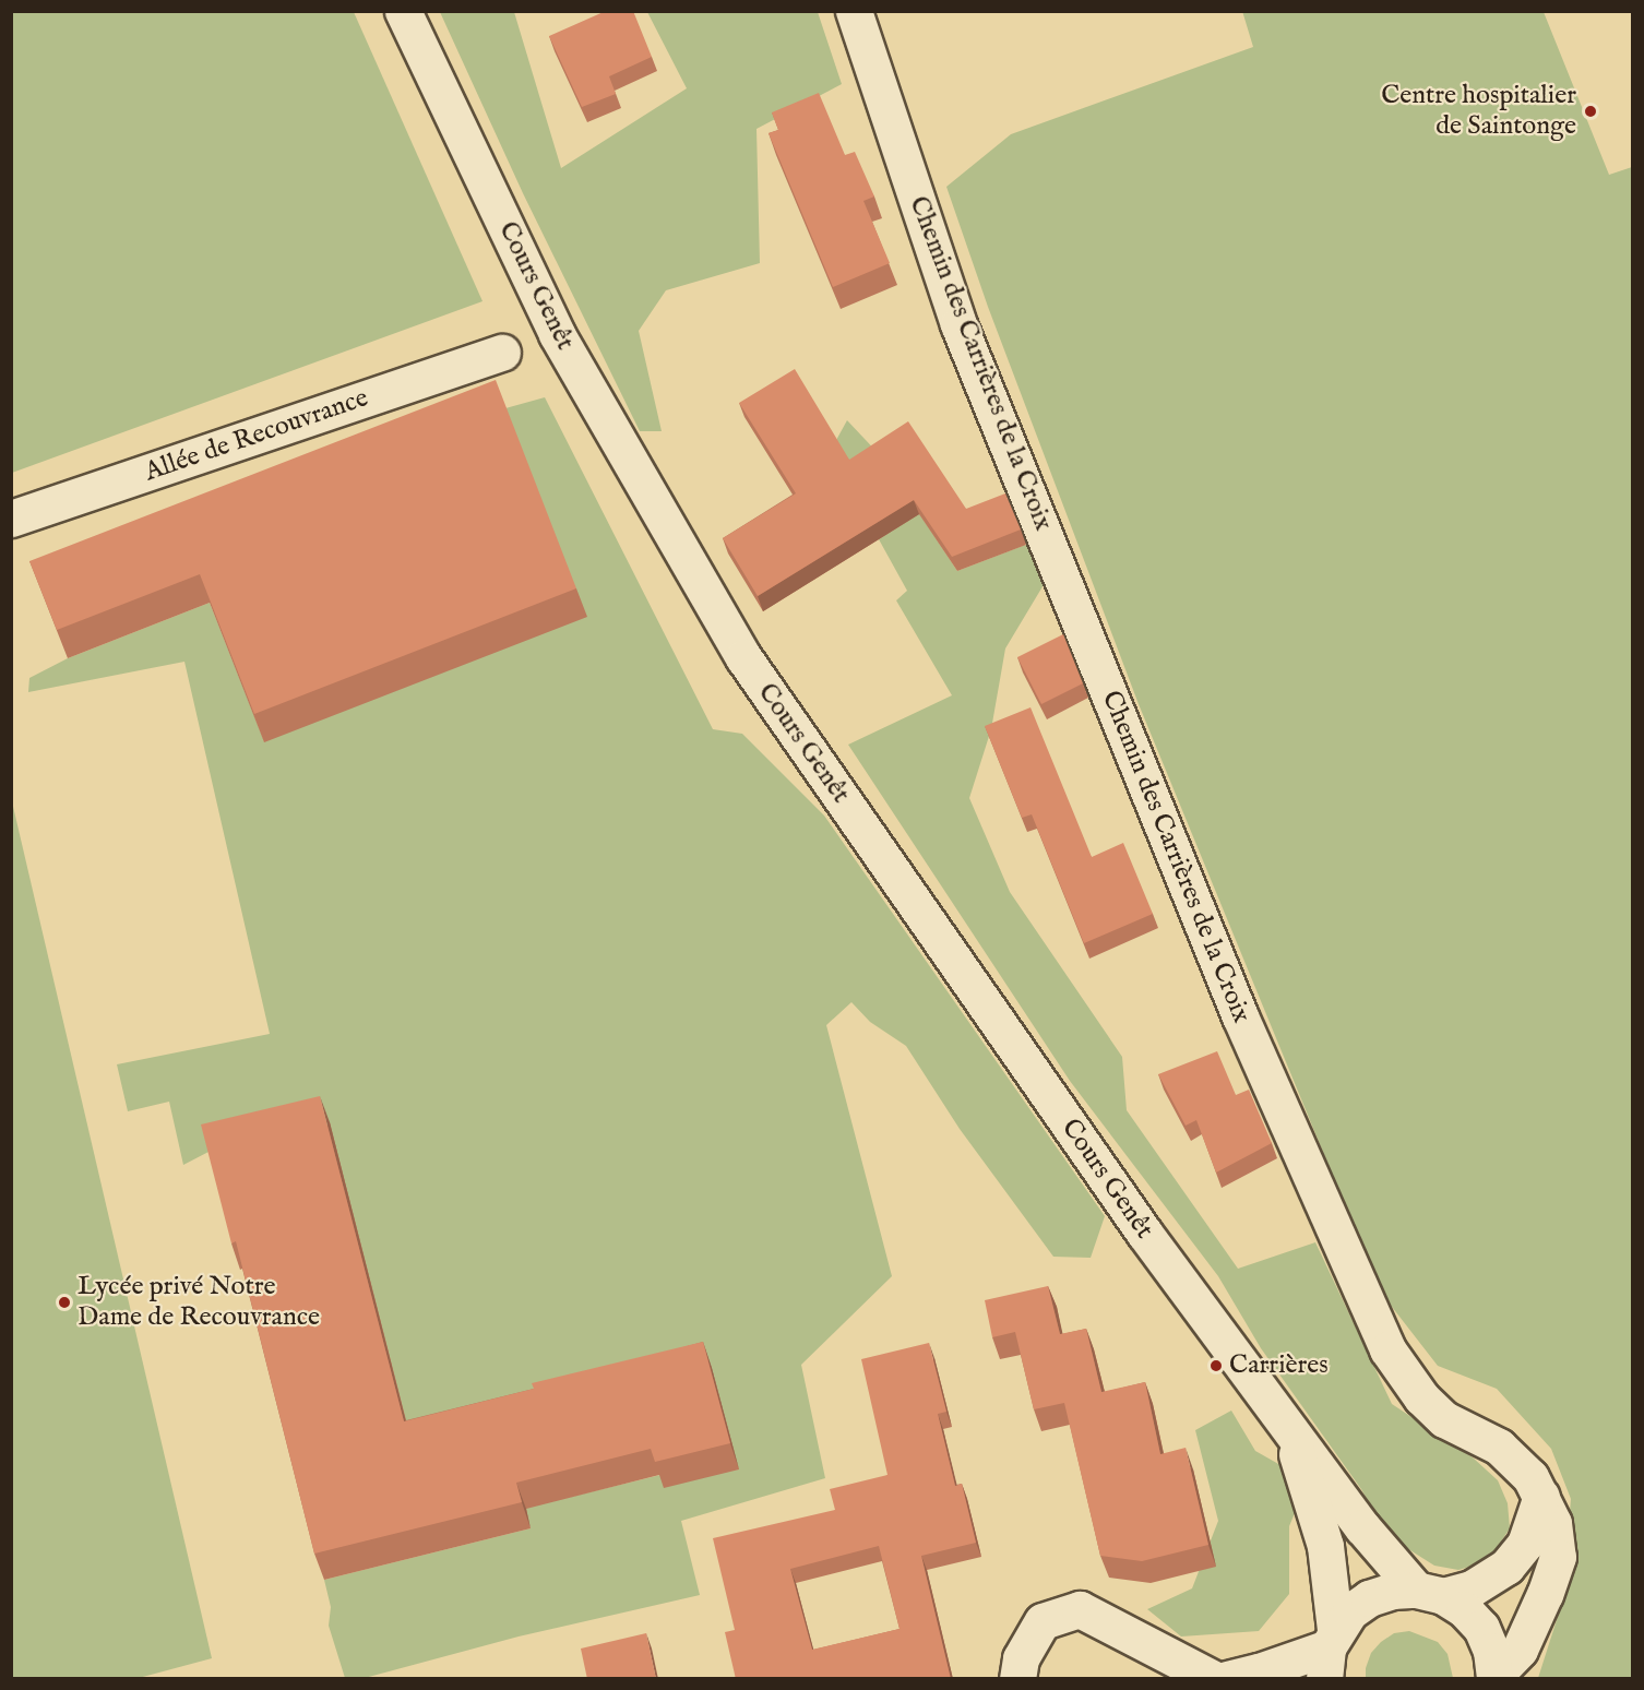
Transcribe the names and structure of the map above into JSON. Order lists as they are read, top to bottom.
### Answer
{
  "streets": {
    "street": ["Cours Genêt", "Chemin des Carrières de la Croix", "Allée de Recouvrance"]
  },
  "crossings": [
    ["Cours Genêt", "Chemin des Carrières de la Croix"]
  ],
  "places": ["Centre hospitalier de Saintonge", "Lycée privé Notre Dame de Recouvrance", "Carrières"]
}
